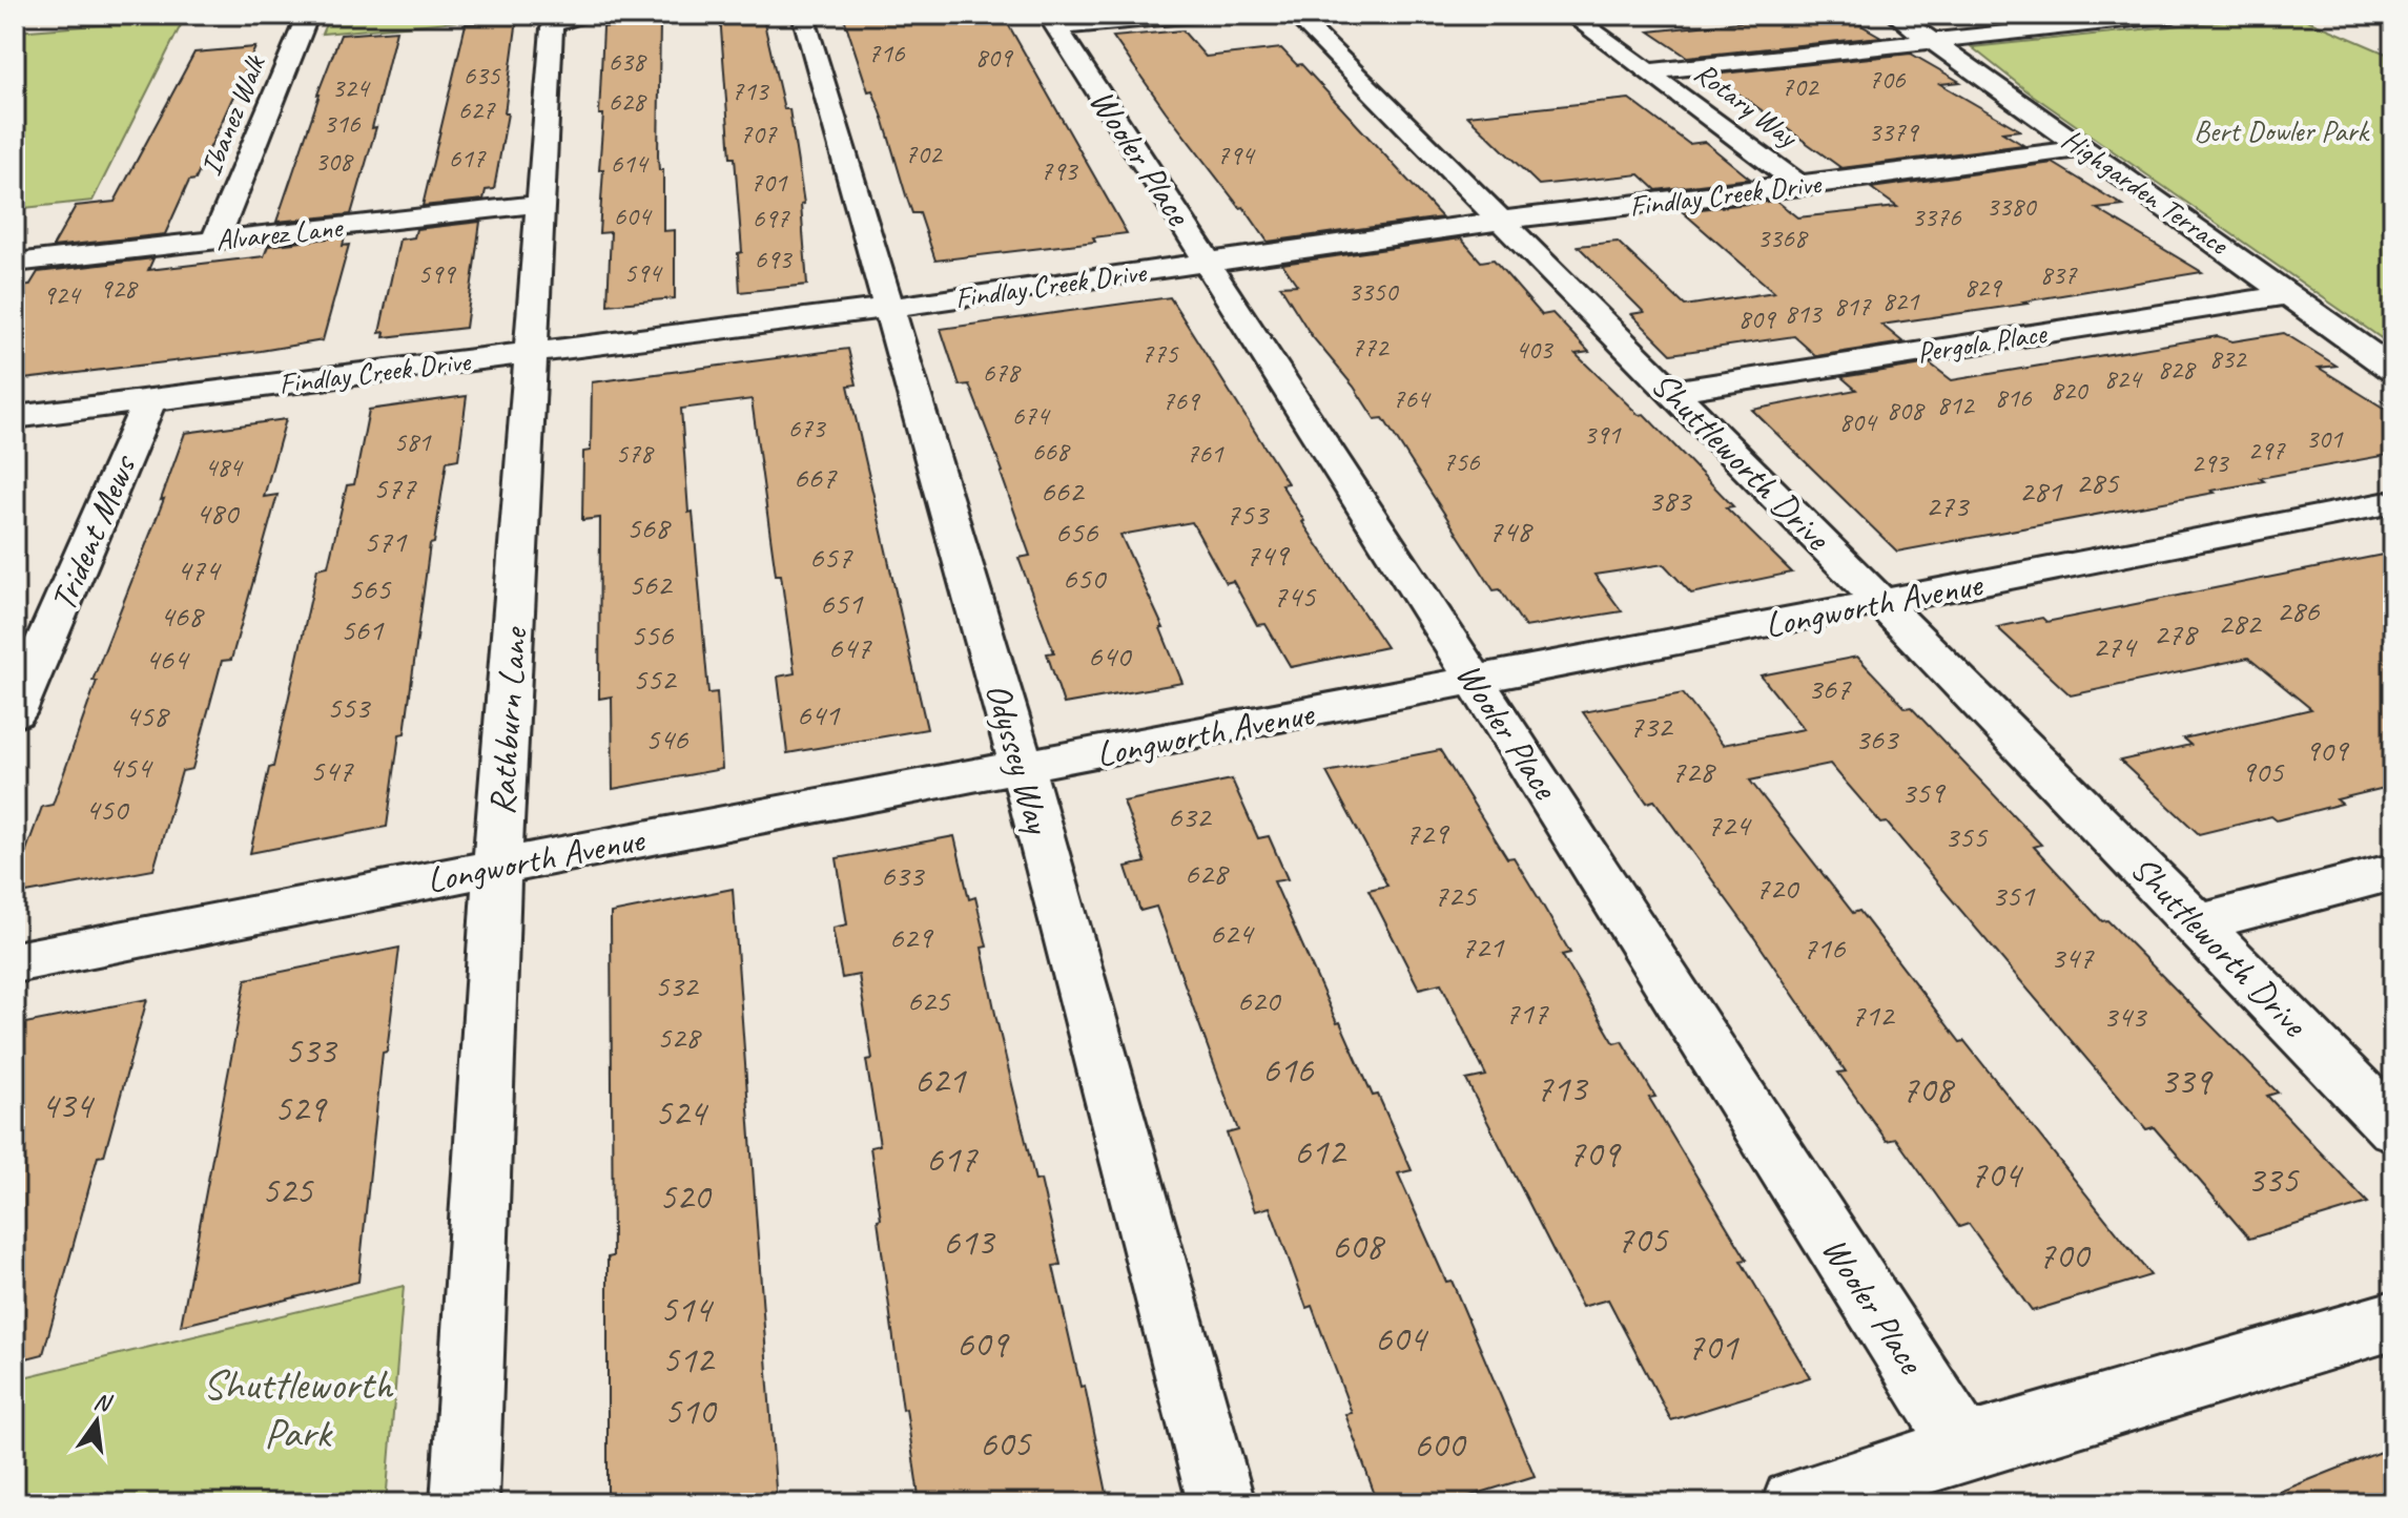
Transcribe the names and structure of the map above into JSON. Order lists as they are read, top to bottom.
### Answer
{
  "streets": {
    "street": [
      "Rotary Way",
      "Ibanez Walk",
      "Wooler Place",
      "Highgarden Terrace",
      "Findlay Creek Drive",
      "Alvarez Lane",
      "Pergola Place",
      "Shuttleworth Drive",
      "Trident Mews",
      "Longworth Avenue",
      "Rathburn Lane",
      "Odyssey Way"
    ]
  },
  "crossings": [
    ["Rotary Way", "Findlay Creek Drive"],
    ["Ibanez Walk", "Alvarez Lane"],
    ["Wooler Place", "Findlay Creek Drive"],
    ["Wooler Place", "Longworth Avenue"],
    ["Highgarden Terrace", "Findlay Creek Drive"],
    ["Highgarden Terrace", "Pergola Place"],
    ["Findlay Creek Drive", "Shuttleworth Drive"],
    ["Findlay Creek Drive", "Trident Mews"],
    ["Findlay Creek Drive", "Rathburn Lane"],
    ["Findlay Creek Drive", "Odyssey Way"],
    ["Alvarez Lane", "Rathburn Lane"],
    ["Pergola Place", "Shuttleworth Drive"],
    ["Shuttleworth Drive", "Longworth Avenue"],
    ["Longworth Avenue", "Rathburn Lane"],
    ["Longworth Avenue", "Odyssey Way"]
  ],
  "parks": ["Bert Dowler Park", "Shuttleworth Park"],
  "house_numbers": [
    "716",
    "809",
    "638",
    "635",
    "706",
    "702",
    "324",
    "713",
    "628",
    "627",
    "316",
    "3379",
    "707",
    "702",
    "794",
    "617",
    "308",
    "614",
    "793",
    "701",
    "3380",
    "604",
    "3376",
    "697",
    "3368",
    "693",
    "594",
    "599",
    "837",
    "829",
    "928",
    "3350",
    "924",
    "821",
    "817",
    "813",
    "809",
    "772",
    "403",
    "775",
    "832",
    "828",
    "678",
    "824",
    "820",
    "816",
    "764",
    "769",
    "812",
    "808",
    "674",
    "804",
    "673",
    "391",
    "301",
    "581",
    "297",
    "668",
    "578",
    "761",
    "756",
    "293",
    "484",
    "667",
    "285",
    "577",
    "662",
    "281",
    "383",
    "273",
    "480",
    "753",
    "568",
    "748",
    "656",
    "571",
    "749",
    "657",
    "474",
    "650",
    "562",
    "565",
    "745",
    "651",
    "286",
    "468",
    "282",
    "561",
    "278",
    "556",
    "274",
    "647",
    "640",
    "464",
    "552",
    "367",
    "553",
    "641",
    "458",
    "732",
    "546",
    "363",
    "909",
    "454",
    "547",
    "728",
    "905",
    "359",
    "450",
    "632",
    "724",
    "729",
    "355",
    "628",
    "633",
    "720",
    "725",
    "351",
    "624",
    "629",
    "721",
    "716",
    "347",
    "532",
    "625",
    "620",
    "717",
    "712",
    "343",
    "528",
    "533",
    "616",
    "621",
    "339",
    "713",
    "708",
    "434",
    "529",
    "524",
    "612",
    "709",
    "617",
    "704",
    "335",
    "525",
    "520",
    "705",
    "613",
    "608",
    "700",
    "514",
    "604",
    "609",
    "701",
    "512",
    "510",
    "605",
    "600"
  ],
  "north": "top"
}
